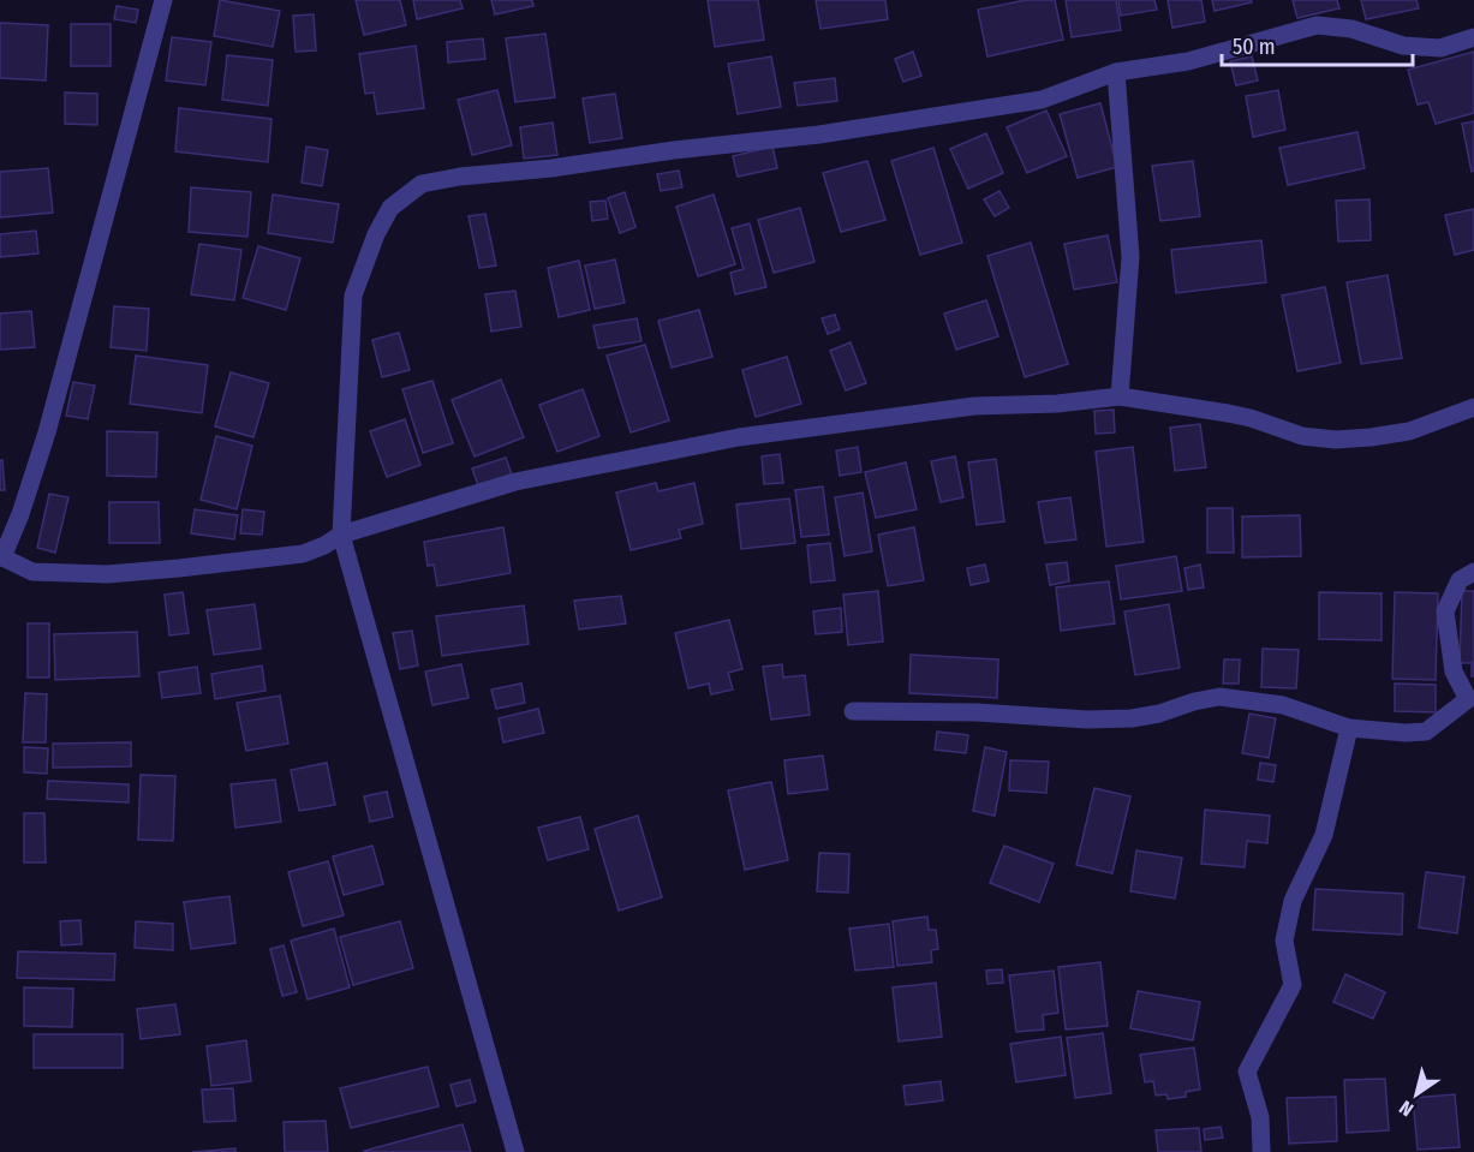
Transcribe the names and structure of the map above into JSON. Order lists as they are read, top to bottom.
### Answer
{
  "scale_bar": "50 m",
  "north": "bottom left"
}
